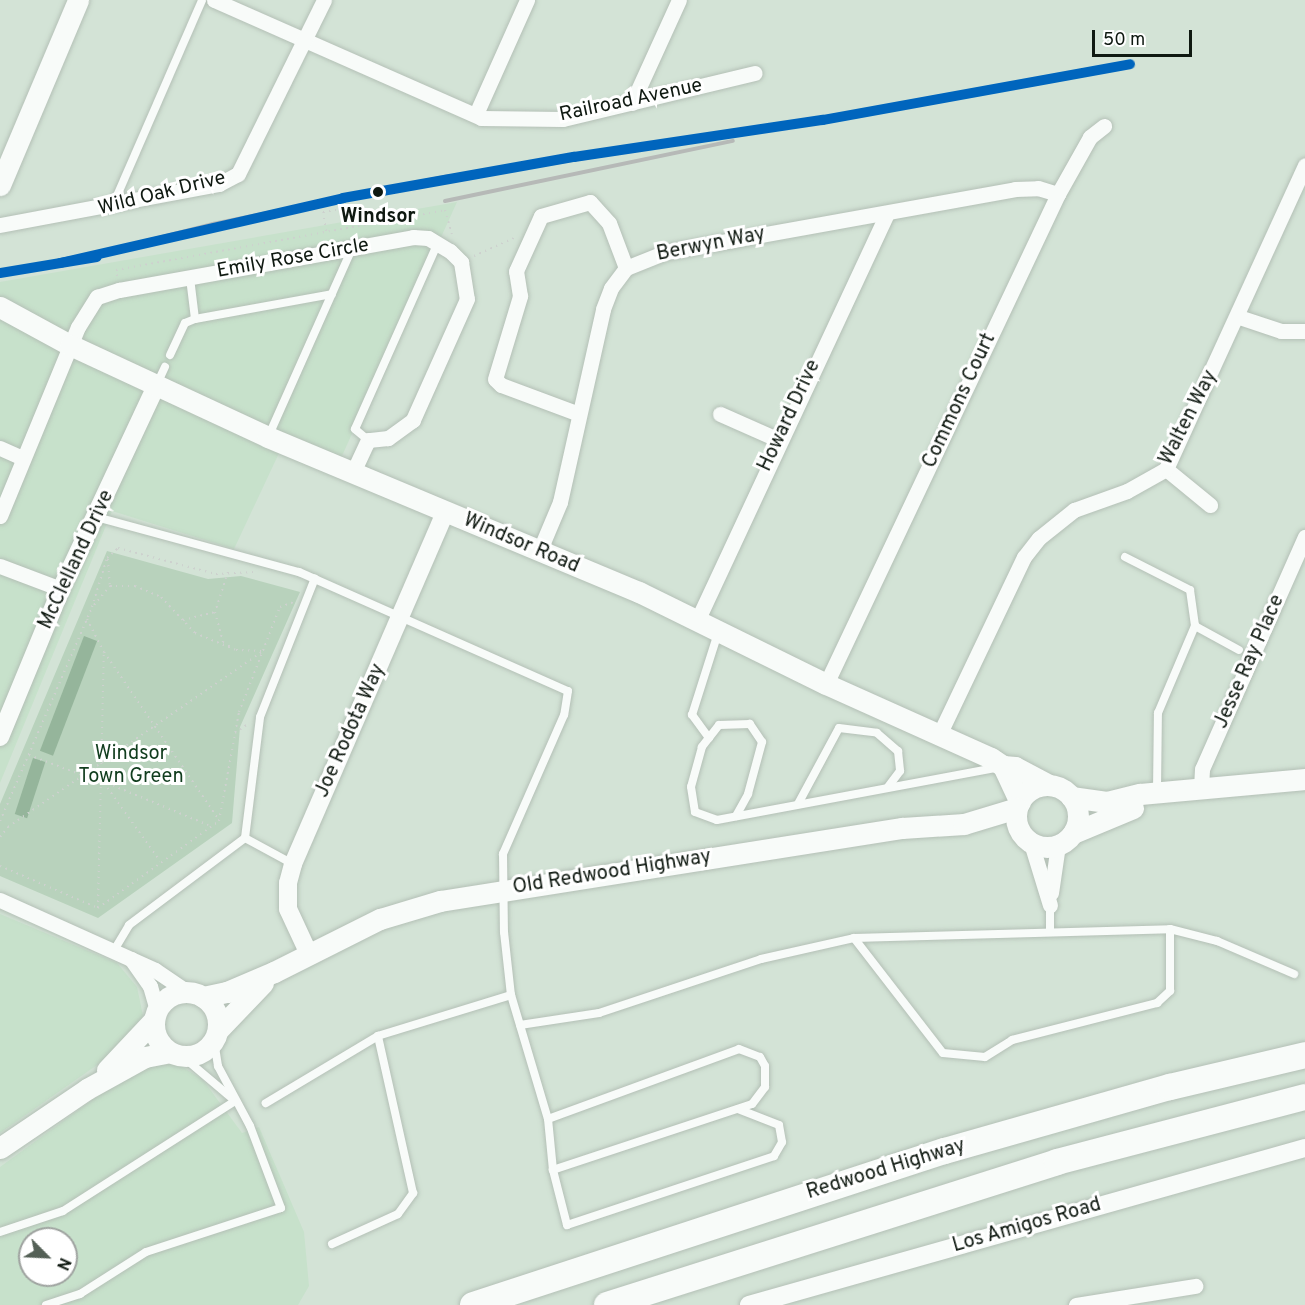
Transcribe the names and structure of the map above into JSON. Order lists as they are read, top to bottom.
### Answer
{
  "streets": {
    "highway": ["Redwood Highway"],
    "main road": ["Windsor Road", "Old Redwood Highway"],
    "street": [
      "Railroad Avenue",
      "Wild Oak Drive",
      "Berwyn Way",
      "Emily Rose Circle",
      "Commons Court",
      "Howard Drive",
      "Walten Way",
      "McClelland Drive",
      "Jesse Ray Place",
      "Joe Rodota Way",
      "Los Amigos Road"
    ]
  },
  "crossings": [
    ["Railroad Avenue", "Wild Oak Drive"],
    ["Berwyn Way", "Commons Court"],
    ["Berwyn Way", "Howard Drive"],
    ["Emily Rose Circle", "Windsor Road"],
    ["Commons Court", "Windsor Road"],
    ["Howard Drive", "Windsor Road"],
    ["Walten Way", "Windsor Road"],
    ["Windsor Road", "McClelland Drive"],
    ["Windsor Road", "Joe Rodota Way"],
    ["Windsor Road", "Old Redwood Highway"],
    ["Joe Rodota Way", "Old Redwood Highway"]
  ],
  "parks": ["Windsor Town Green"],
  "places": ["Windsor"],
  "scale_bar": "50 m",
  "north": "bottom right"
}
